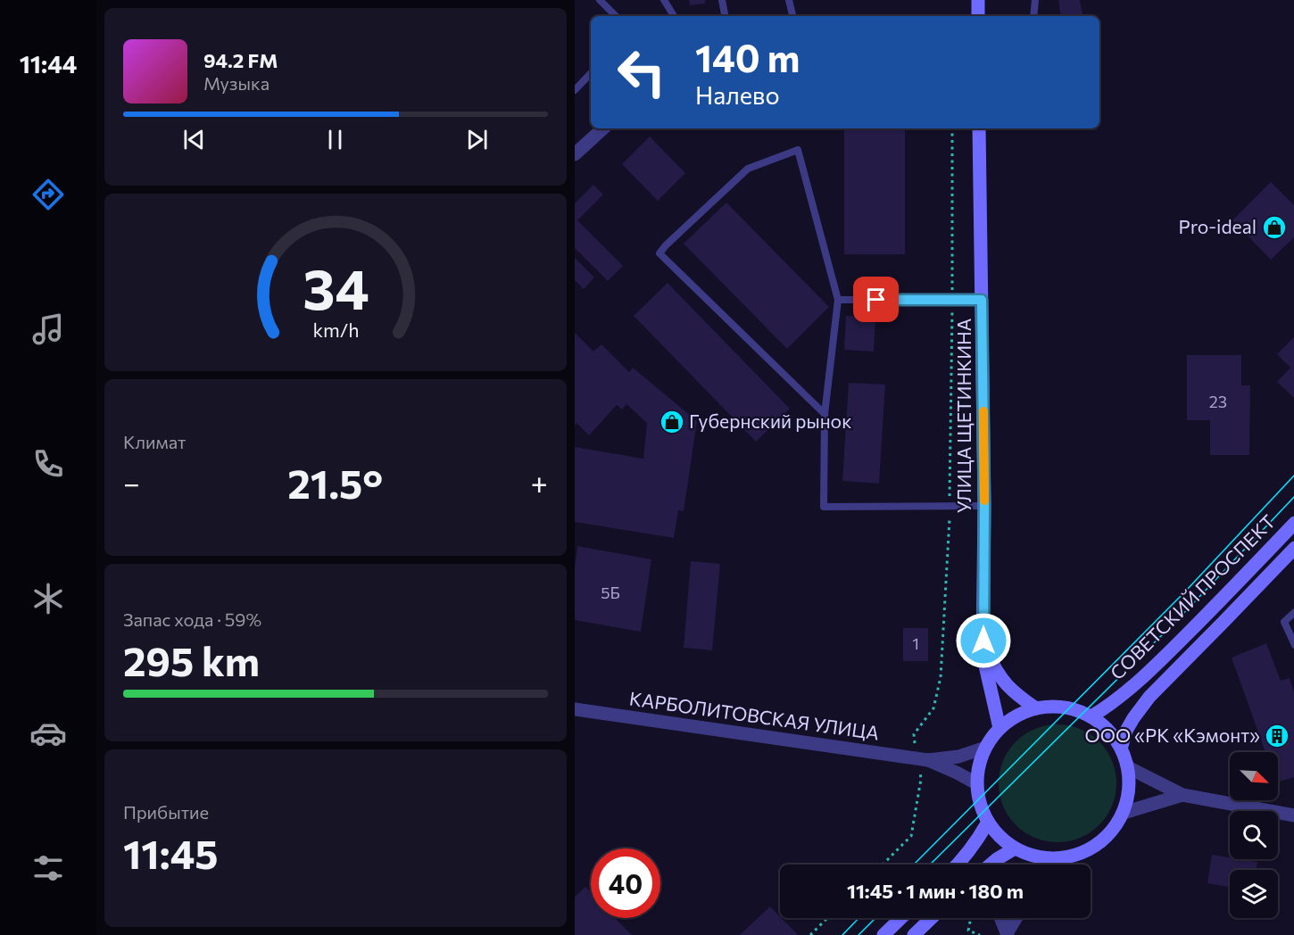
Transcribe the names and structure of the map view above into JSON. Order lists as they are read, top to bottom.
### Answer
{
  "streets": {
    "main road": ["УЛИЦА ЩЕТИНКИНА", "СОВЕТСКИЙ ПРОСПЕКТ"],
    "street": ["КАРБОЛИТОВСКАЯ УЛИЦА"]
  },
  "crossings": [
    ["УЛИЦА ЩЕТИНКИНА", "СОВЕТСКИЙ ПРОСПЕКТ"],
    ["УЛИЦА ЩЕТИНКИНА", "КАРБОЛИТОВСКАЯ УЛИЦА"],
    ["СОВЕТСКИЙ ПРОСПЕКТ", "КАРБОЛИТОВСКАЯ УЛИЦА"]
  ],
  "places": {
    "shop": ["Pro-ideal", "Губернский рынок"],
    "building": ["ООО «РК «Кэмонт»"]
  },
  "house_numbers": ["23", "5Б", "1"],
  "north": "bottom right",
  "page": {
    "tabs": "11:44",
    "turn": ["140 m", "Налево"],
    "song": ["94.2 FM", "Музыка"],
    "tile": [
      "Климат",
      ["Запас хода · 59%", "295 km"],
      ["Прибытие", "11:45"]
    ],
    "heat": ["−", "21.5°", "+"],
    "limit": "40",
    "trip": "11:45 · 1 мин · 180 m",
    "gauge": ["34", "km/h"]
  }
}
